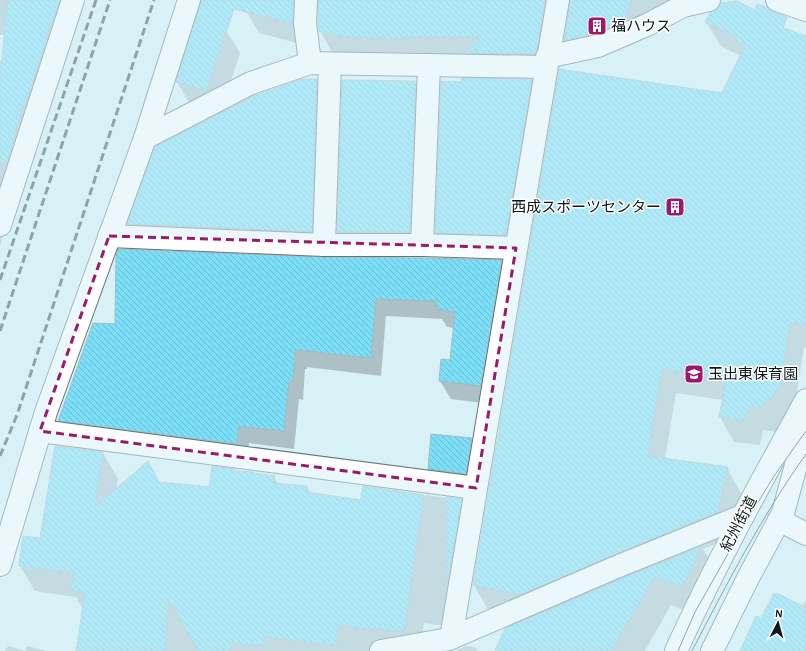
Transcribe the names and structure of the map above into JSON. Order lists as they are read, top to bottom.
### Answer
{
  "streets": {
    "street": ["紀州街道"]
  },
  "places": {
    "building": ["福ハウス", "西成スポーツセンター"],
    "school or university": ["玉出東保育園"]
  },
  "north": "top"
}
